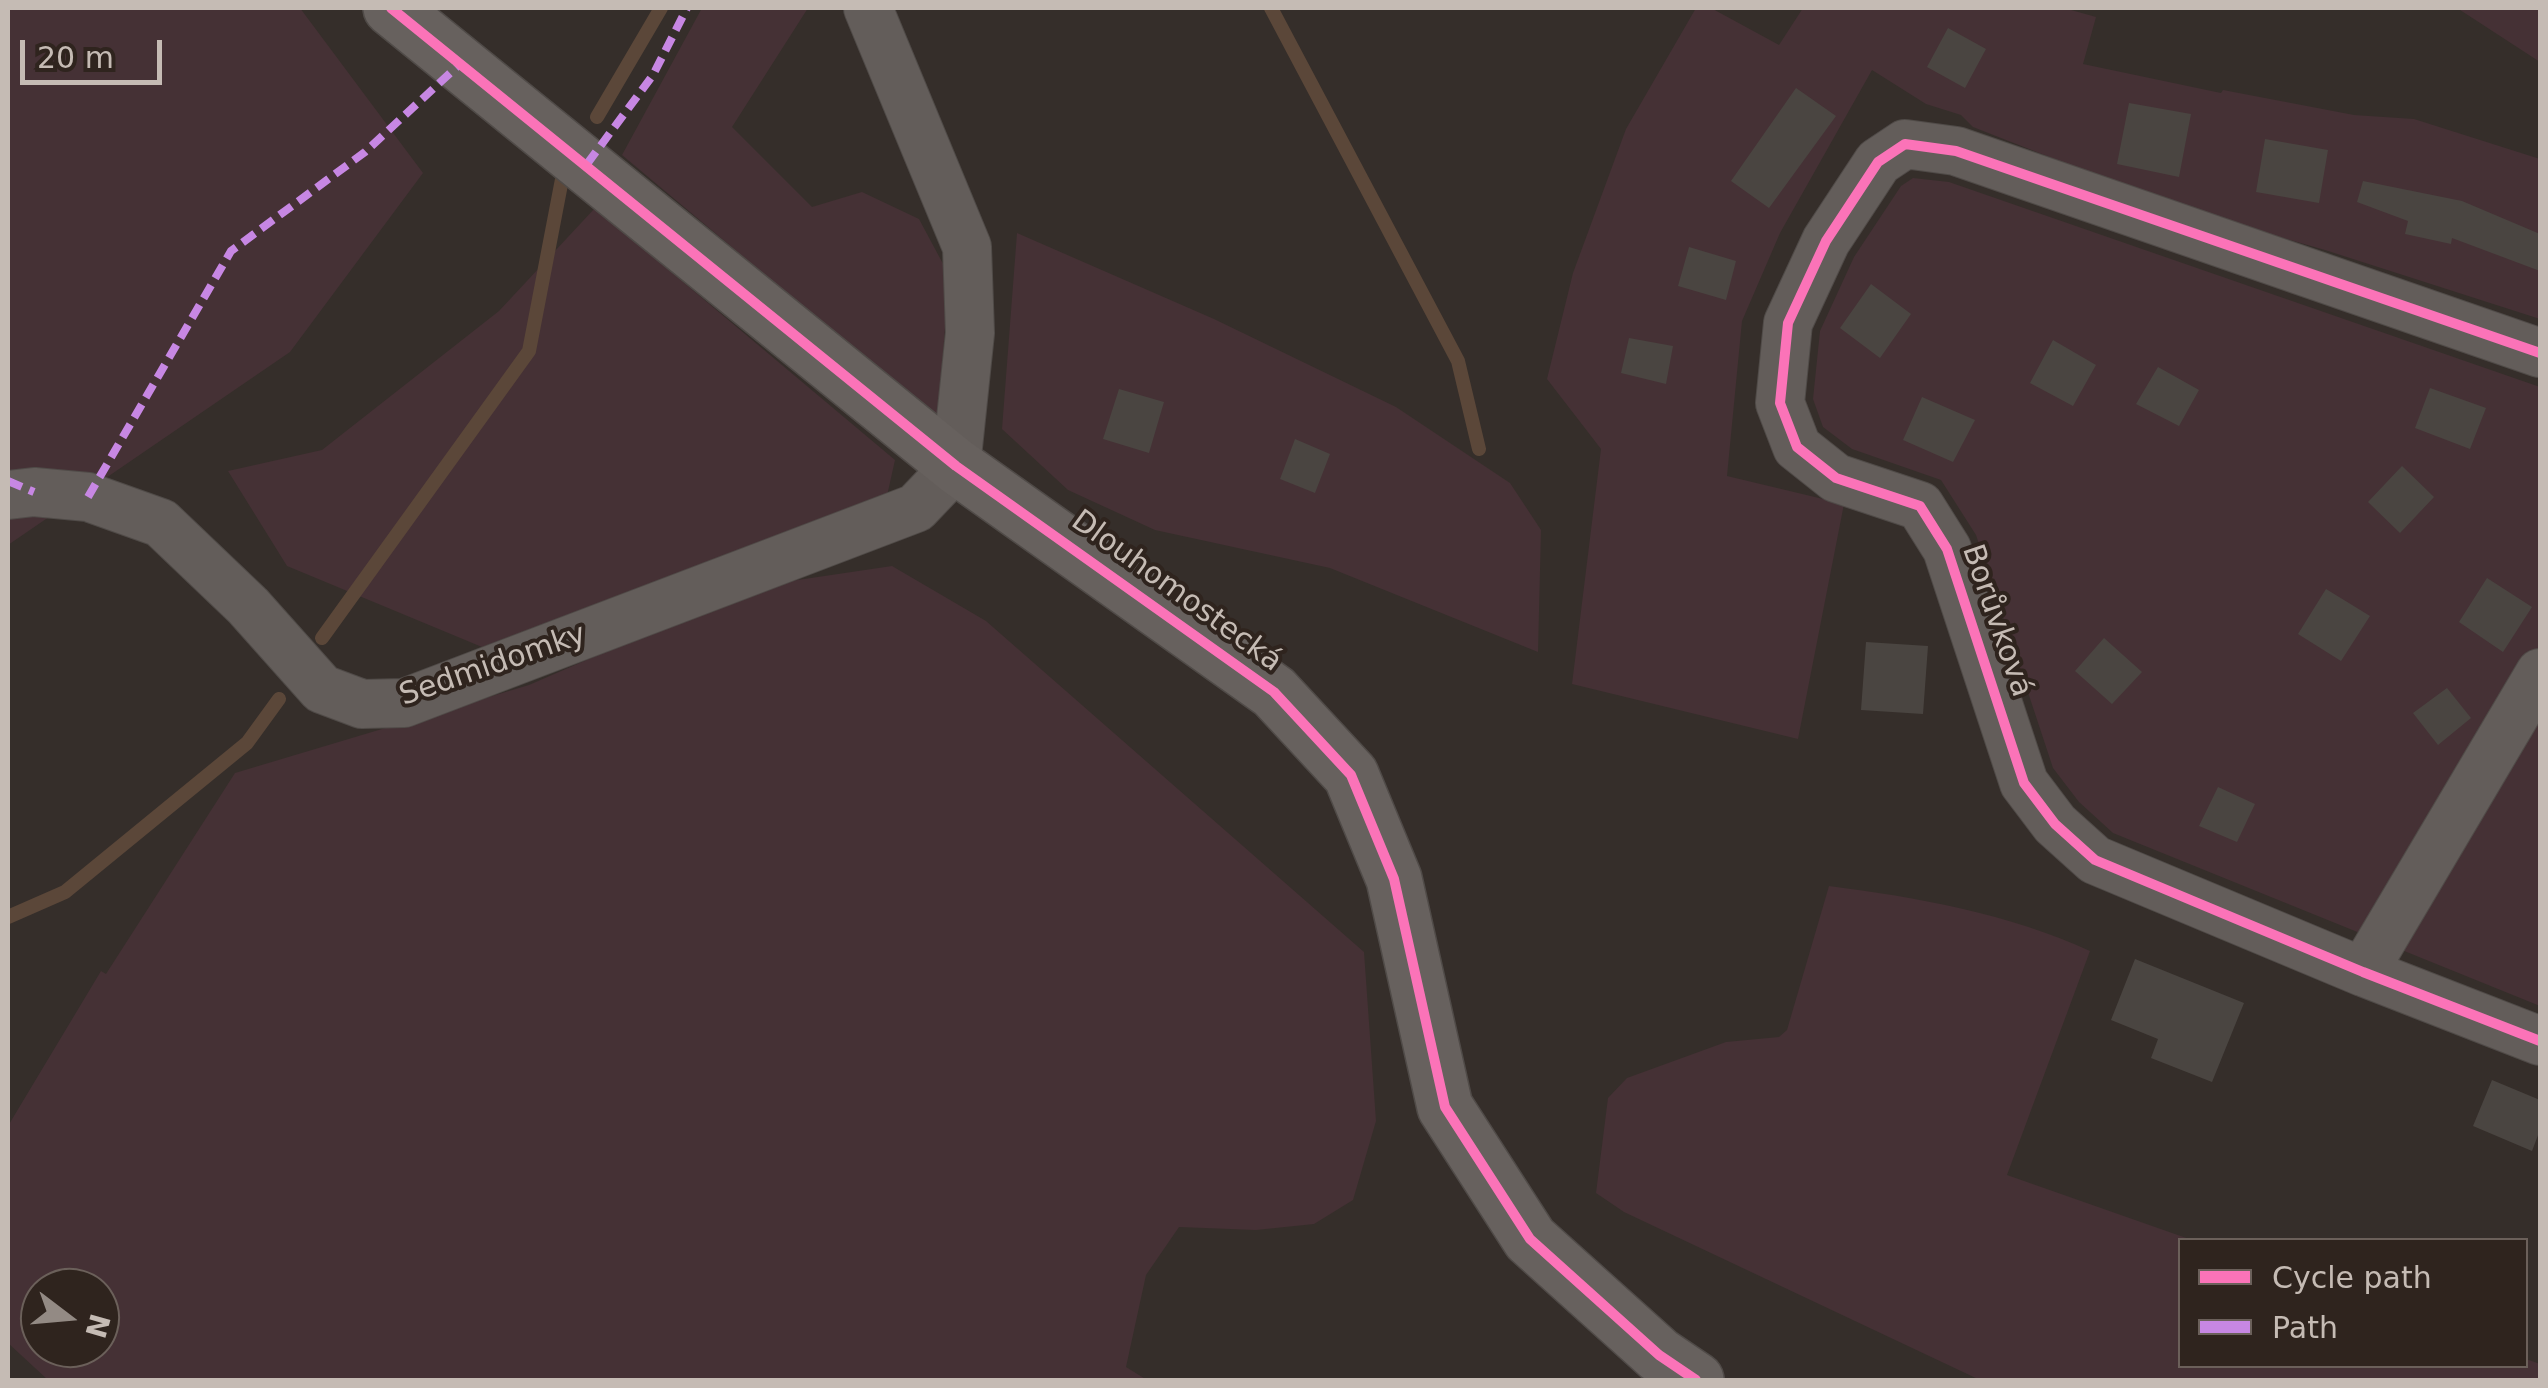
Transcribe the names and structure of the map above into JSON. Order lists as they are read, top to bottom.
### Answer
{
  "streets": {
    "street": ["Dlouhomostecká", "Borůvková", "Sedmidomky"]
  },
  "crossings": [
    ["Dlouhomostecká", "Sedmidomky"]
  ],
  "legend": ["Cycle path", "Path"],
  "scale_bar": "20 m",
  "north": "right"
}
